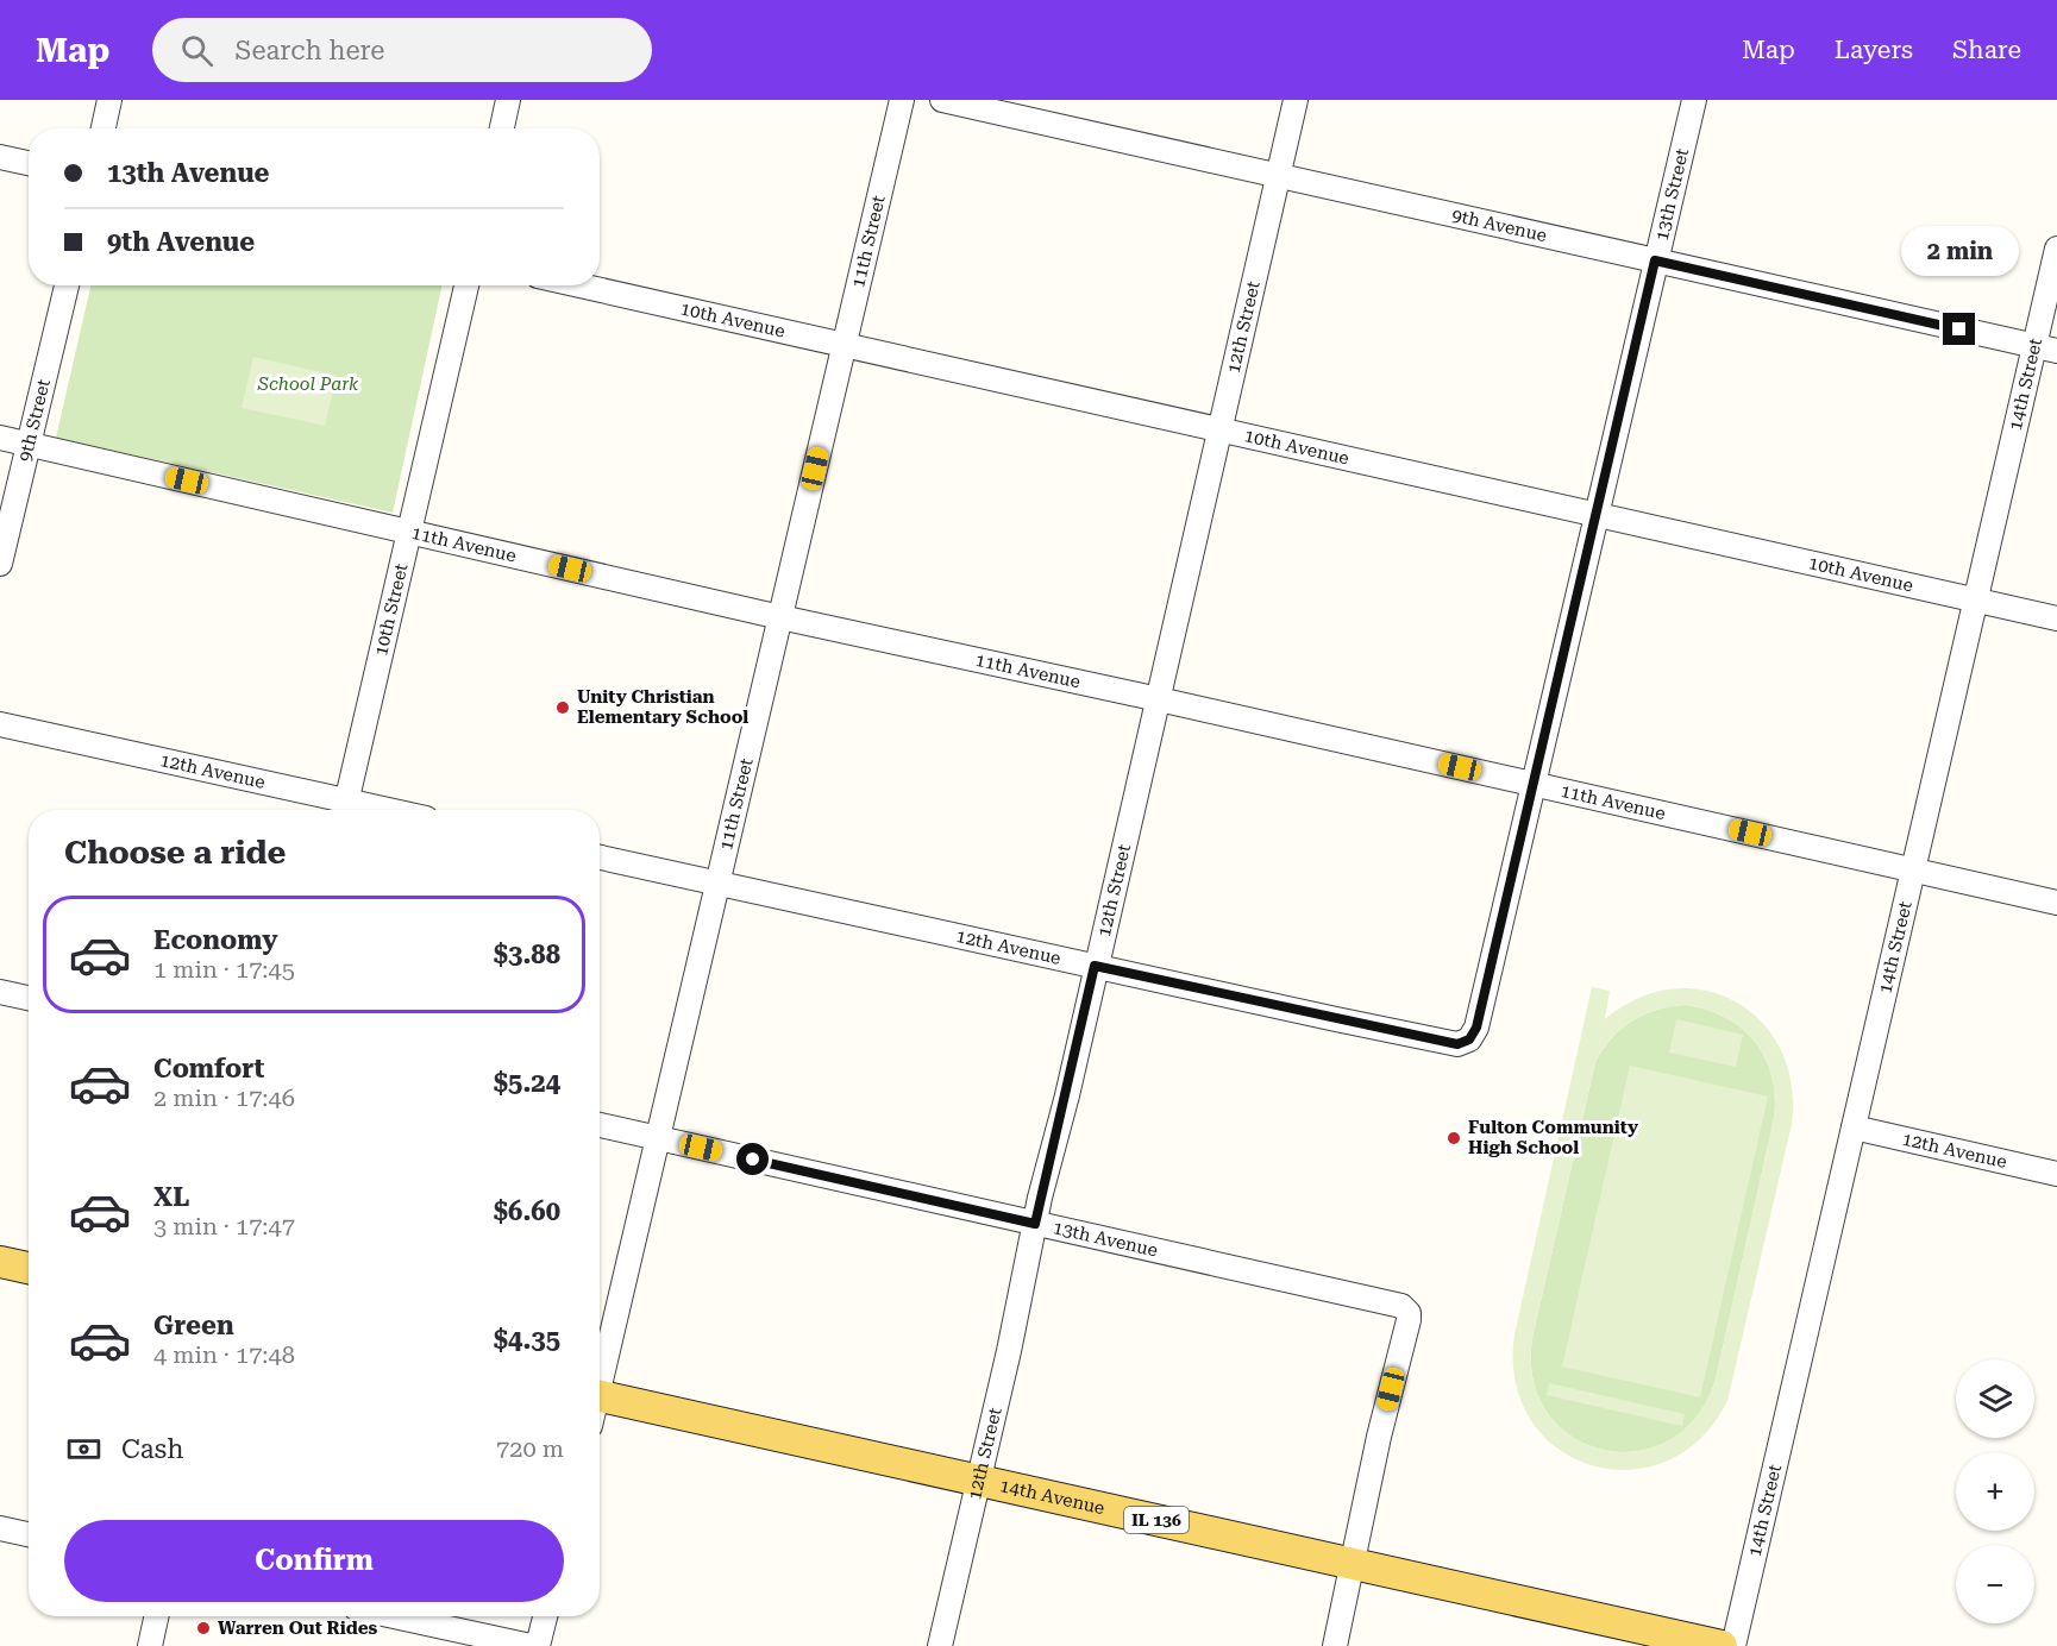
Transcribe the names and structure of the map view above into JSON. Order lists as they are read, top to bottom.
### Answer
{
  "streets": {
    "main road": ["14th Avenue", "IL 136"],
    "street": [
      "13th Street",
      "9th Avenue",
      "11th Street",
      "10th Avenue",
      "12th Street",
      "14th Street",
      "9th Street",
      "11th Avenue",
      "10th Street",
      "12th Avenue",
      "13th Avenue"
    ]
  },
  "crossings": [
    ["13th Street", "9th Avenue"],
    ["13th Street", "10th Avenue"],
    ["13th Street", "11th Avenue"],
    ["13th Street", "12th Avenue"],
    ["9th Avenue", "12th Street"],
    ["9th Avenue", "14th Street"],
    ["11th Street", "10th Avenue"],
    ["11th Street", "11th Avenue"],
    ["11th Street", "12th Avenue"],
    ["11th Street", "13th Avenue"],
    ["10th Avenue", "12th Street"],
    ["10th Avenue", "14th Street"],
    ["12th Street", "11th Avenue"],
    ["12th Street", "12th Avenue"],
    ["12th Street", "13th Avenue"],
    ["12th Street", "14th Avenue"],
    ["14th Street", "11th Avenue"],
    ["14th Street", "12th Avenue"],
    ["9th Street", "11th Avenue"],
    ["11th Avenue", "10th Street"],
    ["10th Street", "12th Avenue"],
    ["13th Avenue", "14th Avenue"]
  ],
  "parks": ["School Park"],
  "places": ["Unity Christian Elementary School", "Fulton Community High School", "Warren Out Rides"],
  "page": {
    "header": "Map",
    "search": "Search here",
    "nav": ["Map", "Layers", "Share"],
    "banner": ["13th Avenue", "9th Avenue"],
    "bubble": "2 min",
    "heading": "Choose a ride",
    "list": [
      {
        "name": "Economy",
        "note": "1 min · 17:45",
        "value": "$3.88"
      },
      {
        "name": "Comfort",
        "note": "2 min · 17:46",
        "value": "$5.24"
      },
      {
        "name": "XL",
        "note": "3 min · 17:47",
        "value": "$6.60"
      },
      {
        "name": "Green",
        "note": "4 min · 17:48",
        "value": "$4.35"
      }
    ],
    "map_buttons": ["+", "−"],
    "pay": ["Cash", "720 m"],
    "buttons": "Confirm"
  }
}
